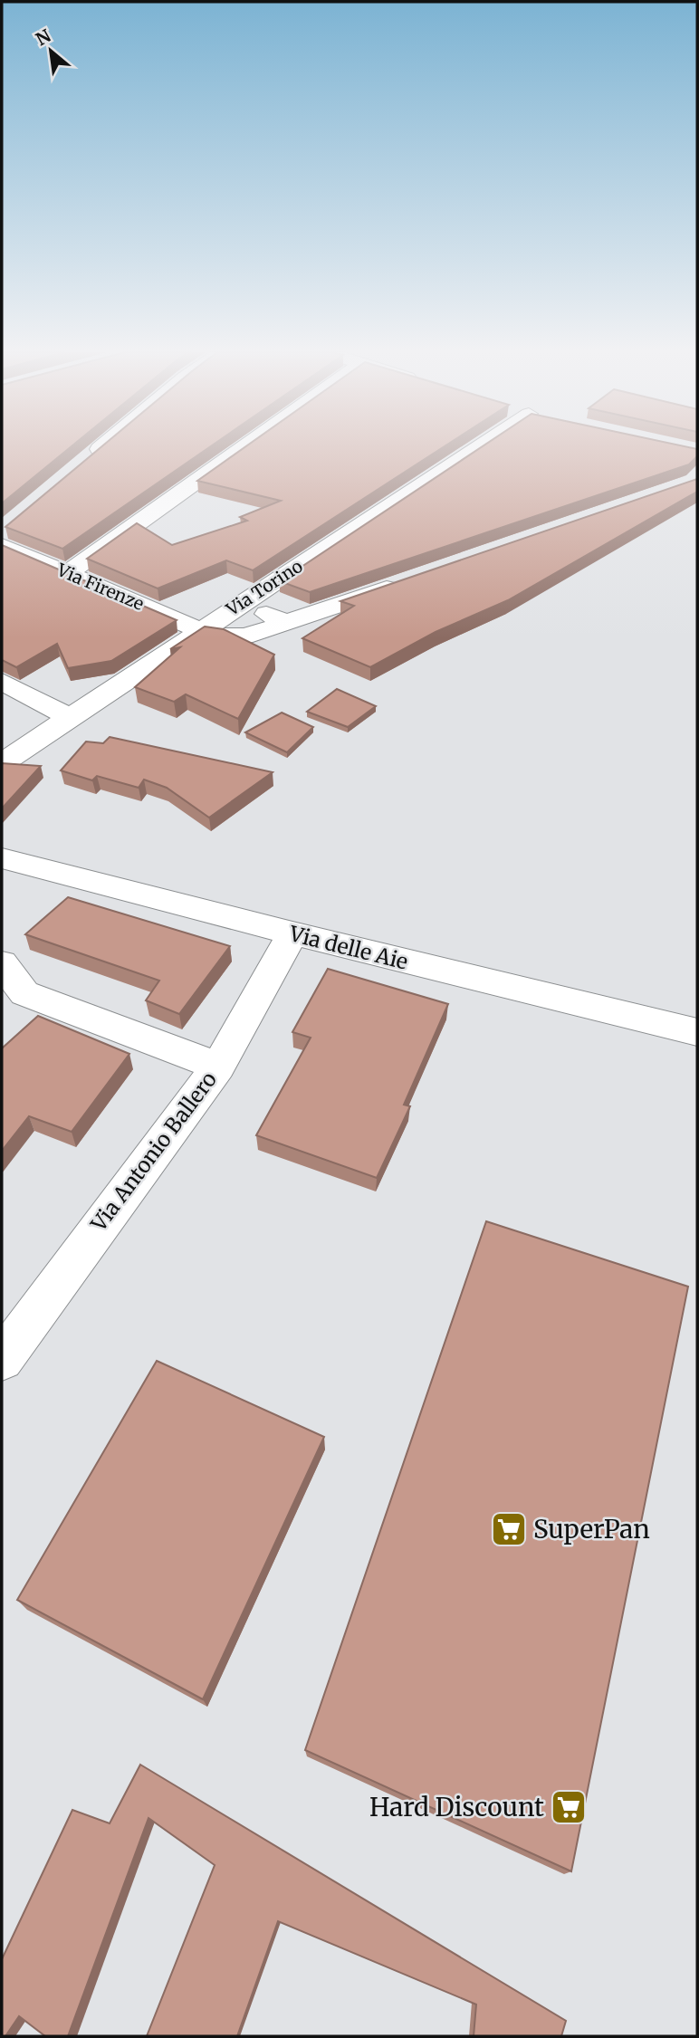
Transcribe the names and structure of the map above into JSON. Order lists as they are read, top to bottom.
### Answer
{
  "streets": {
    "street": [
      "Via Firenze",
      "Via Torino",
      "Via delle Aie",
      "Via Antonio Ballero"
    ]
  },
  "crossings": [
    ["Via Firenze", "Via Torino"],
    ["Via delle Aie", "Via Antonio Ballero"]
  ],
  "places": {
    "supermarket": ["SuperPan", "Hard Discount"]
  },
  "north": "top left"
}
